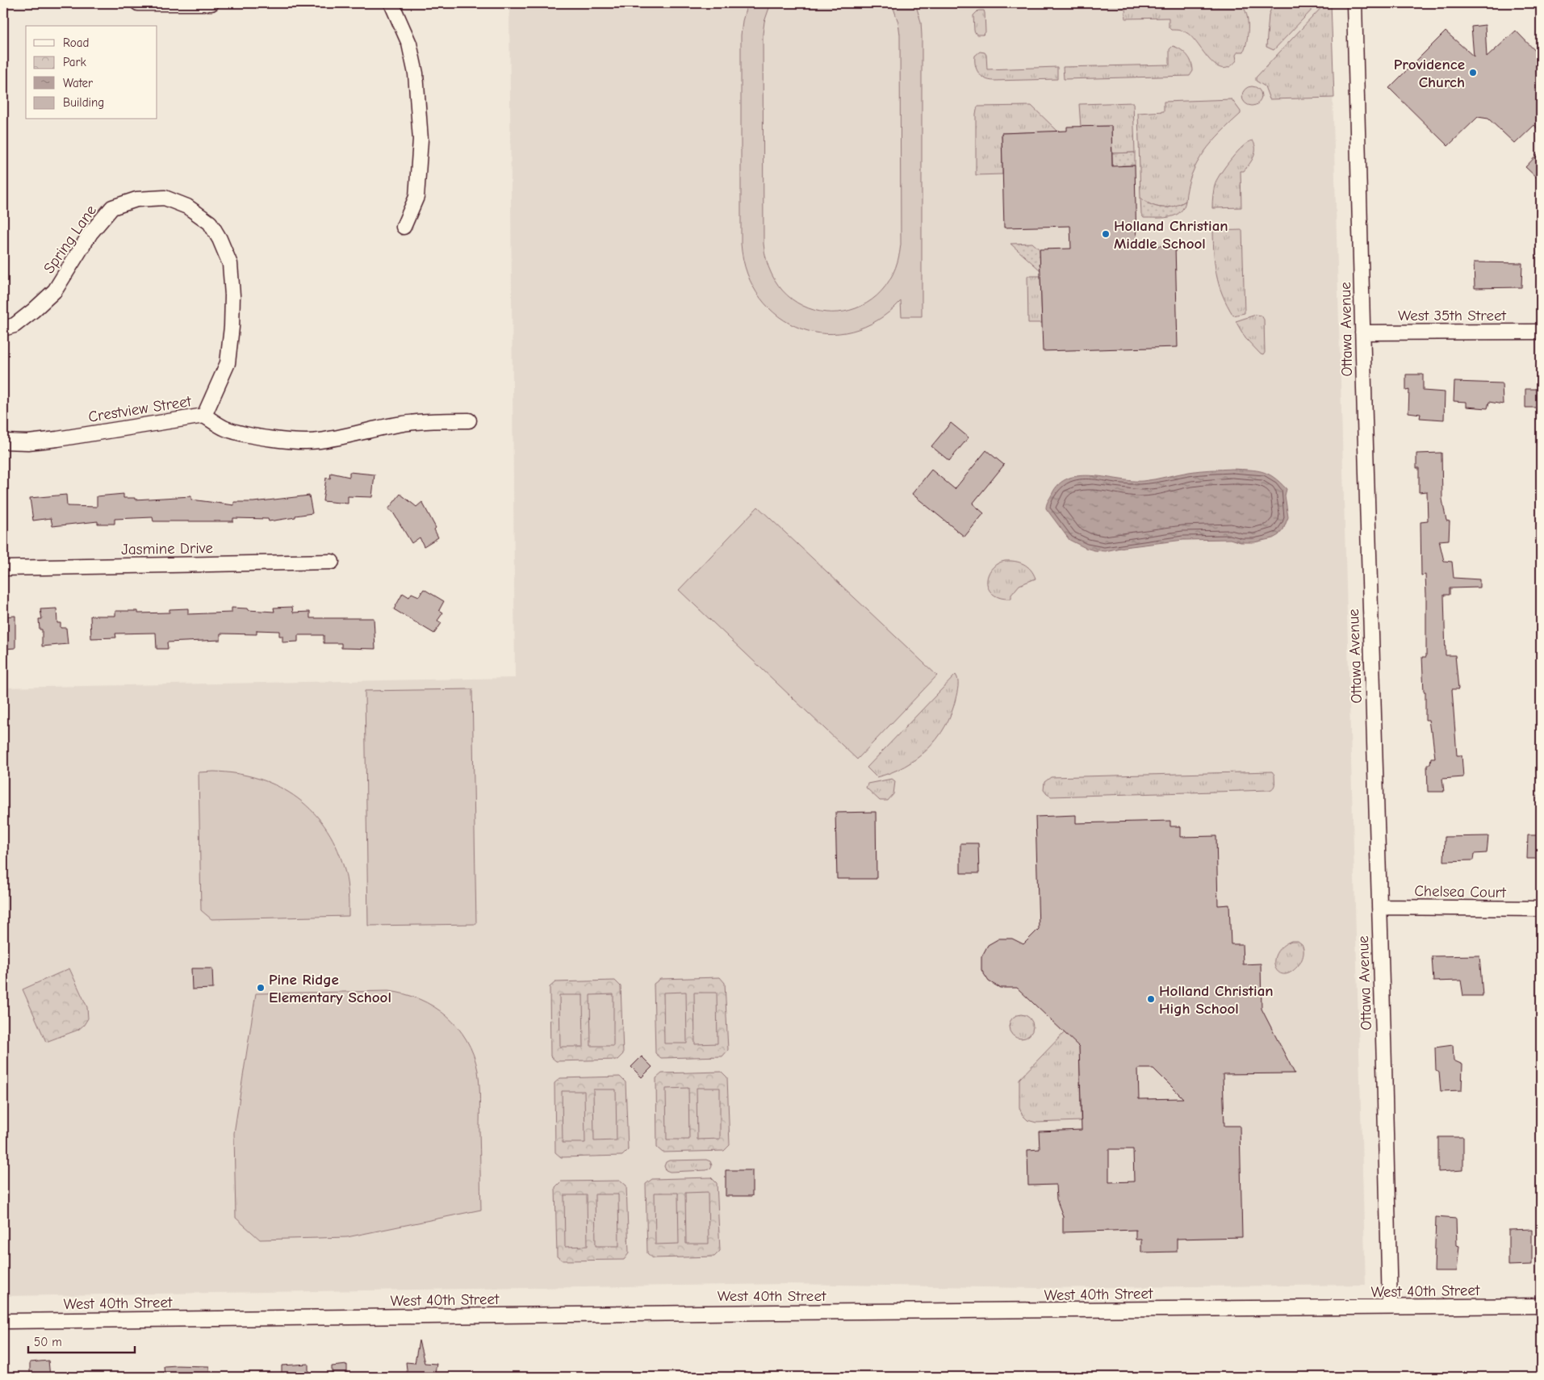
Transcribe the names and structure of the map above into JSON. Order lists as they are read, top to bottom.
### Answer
{
  "streets": {
    "street": [
      "Spring Lane",
      "West 35th Street",
      "Ottawa Avenue",
      "Crestview Street",
      "Jasmine Drive",
      "Chelsea Court",
      "West 40th Street"
    ]
  },
  "crossings": [
    ["Spring Lane", "Crestview Street"],
    ["West 35th Street", "Ottawa Avenue"],
    ["Ottawa Avenue", "Chelsea Court"],
    ["Ottawa Avenue", "West 40th Street"]
  ],
  "places": [
    "Providence Church",
    "Holland Christian Middle School",
    "Pine Ridge Elementary School",
    "Holland Christian High School"
  ],
  "legend": [
    "Road",
    "Park",
    "Water",
    "Building"
  ],
  "scale_bar": "50 m"
}
